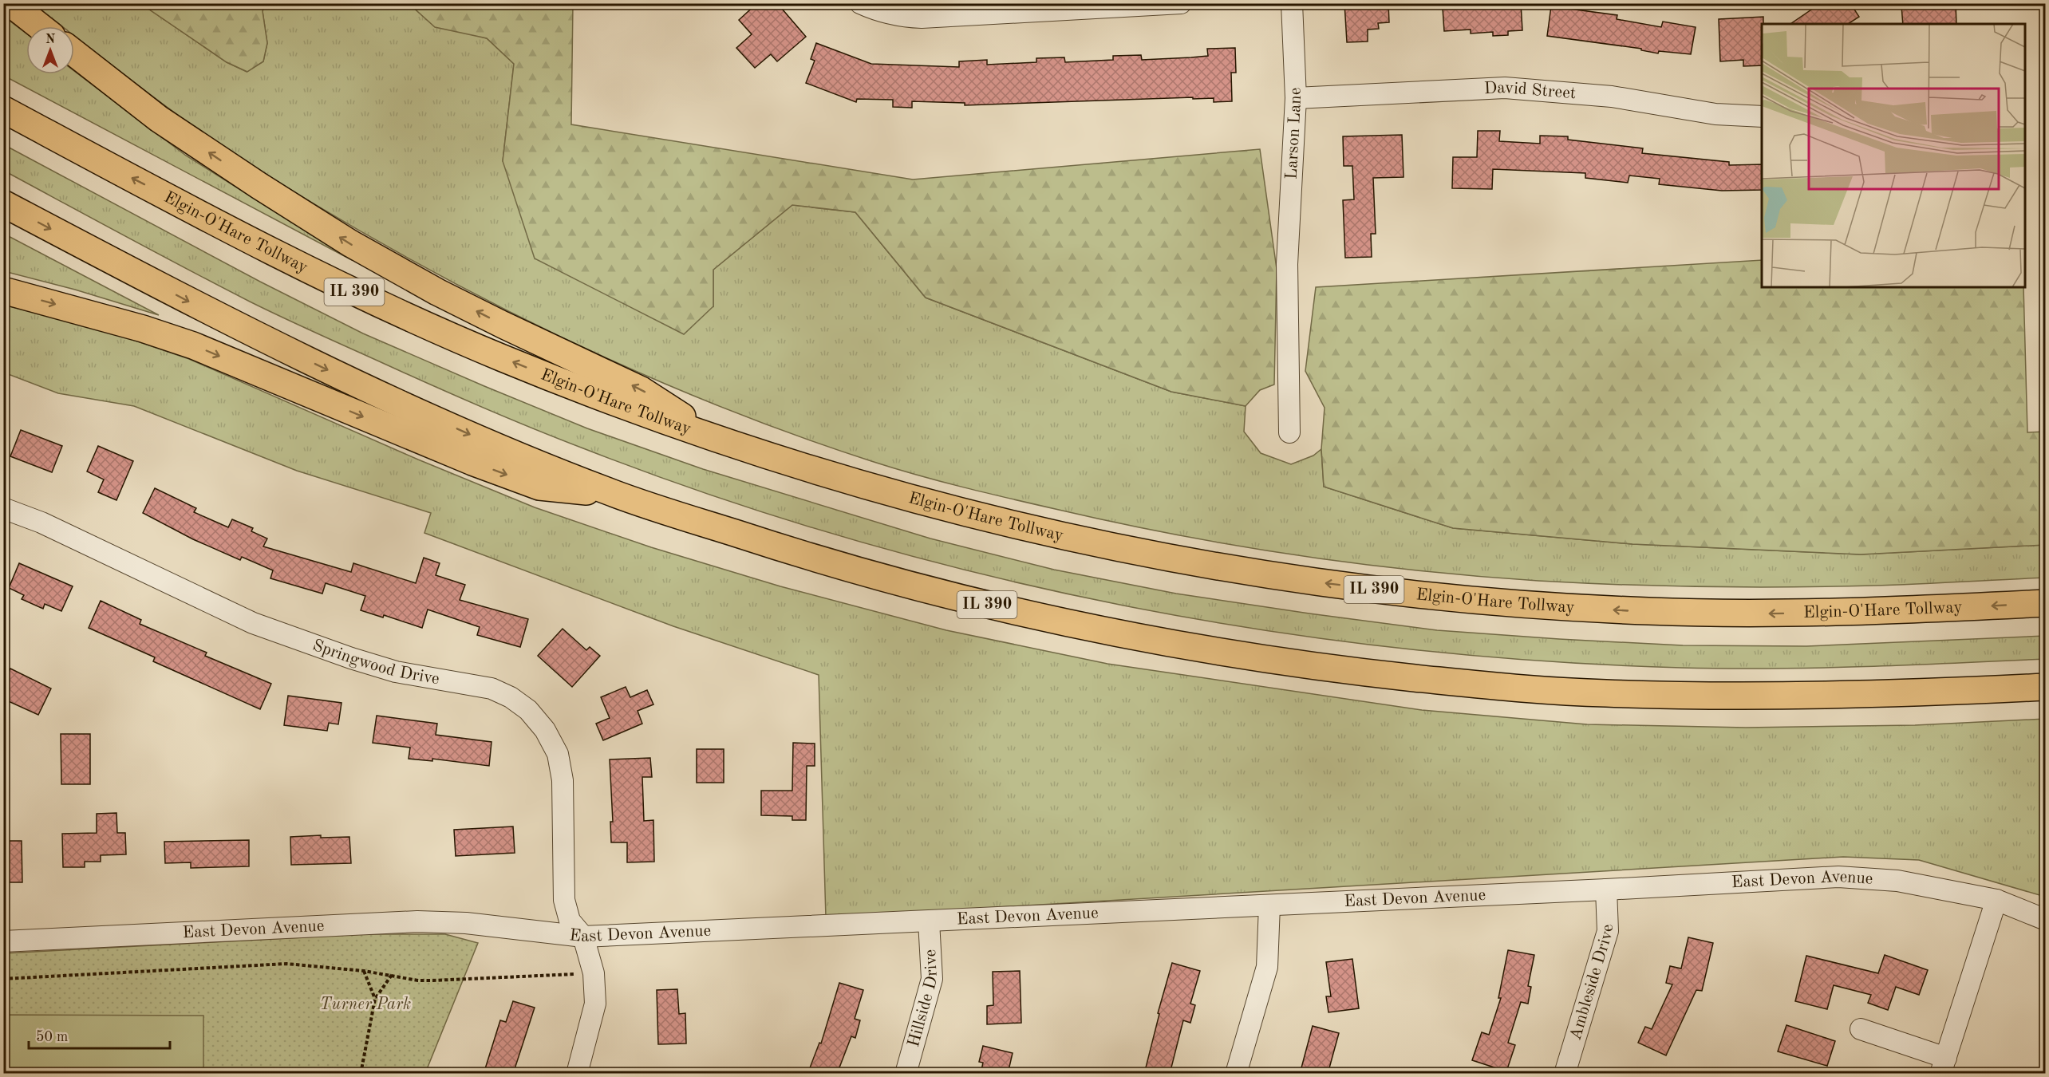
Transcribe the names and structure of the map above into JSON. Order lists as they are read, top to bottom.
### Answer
{
  "streets": {
    "highway": ["Elgin-O'Hare Tollway", "IL 390"],
    "street": [
      "David Street",
      "Larson Lane",
      "Springwood Drive",
      "East Devon Avenue",
      "Ambleside Drive",
      "Hillside Drive"
    ]
  },
  "crossings": [
    ["David Street", "Larson Lane"],
    ["Springwood Drive", "East Devon Avenue"],
    ["East Devon Avenue", "Ambleside Drive"],
    ["East Devon Avenue", "Hillside Drive"]
  ],
  "parks": ["Turner Park"],
  "scale_bar": "50 m",
  "north": "top"
}
